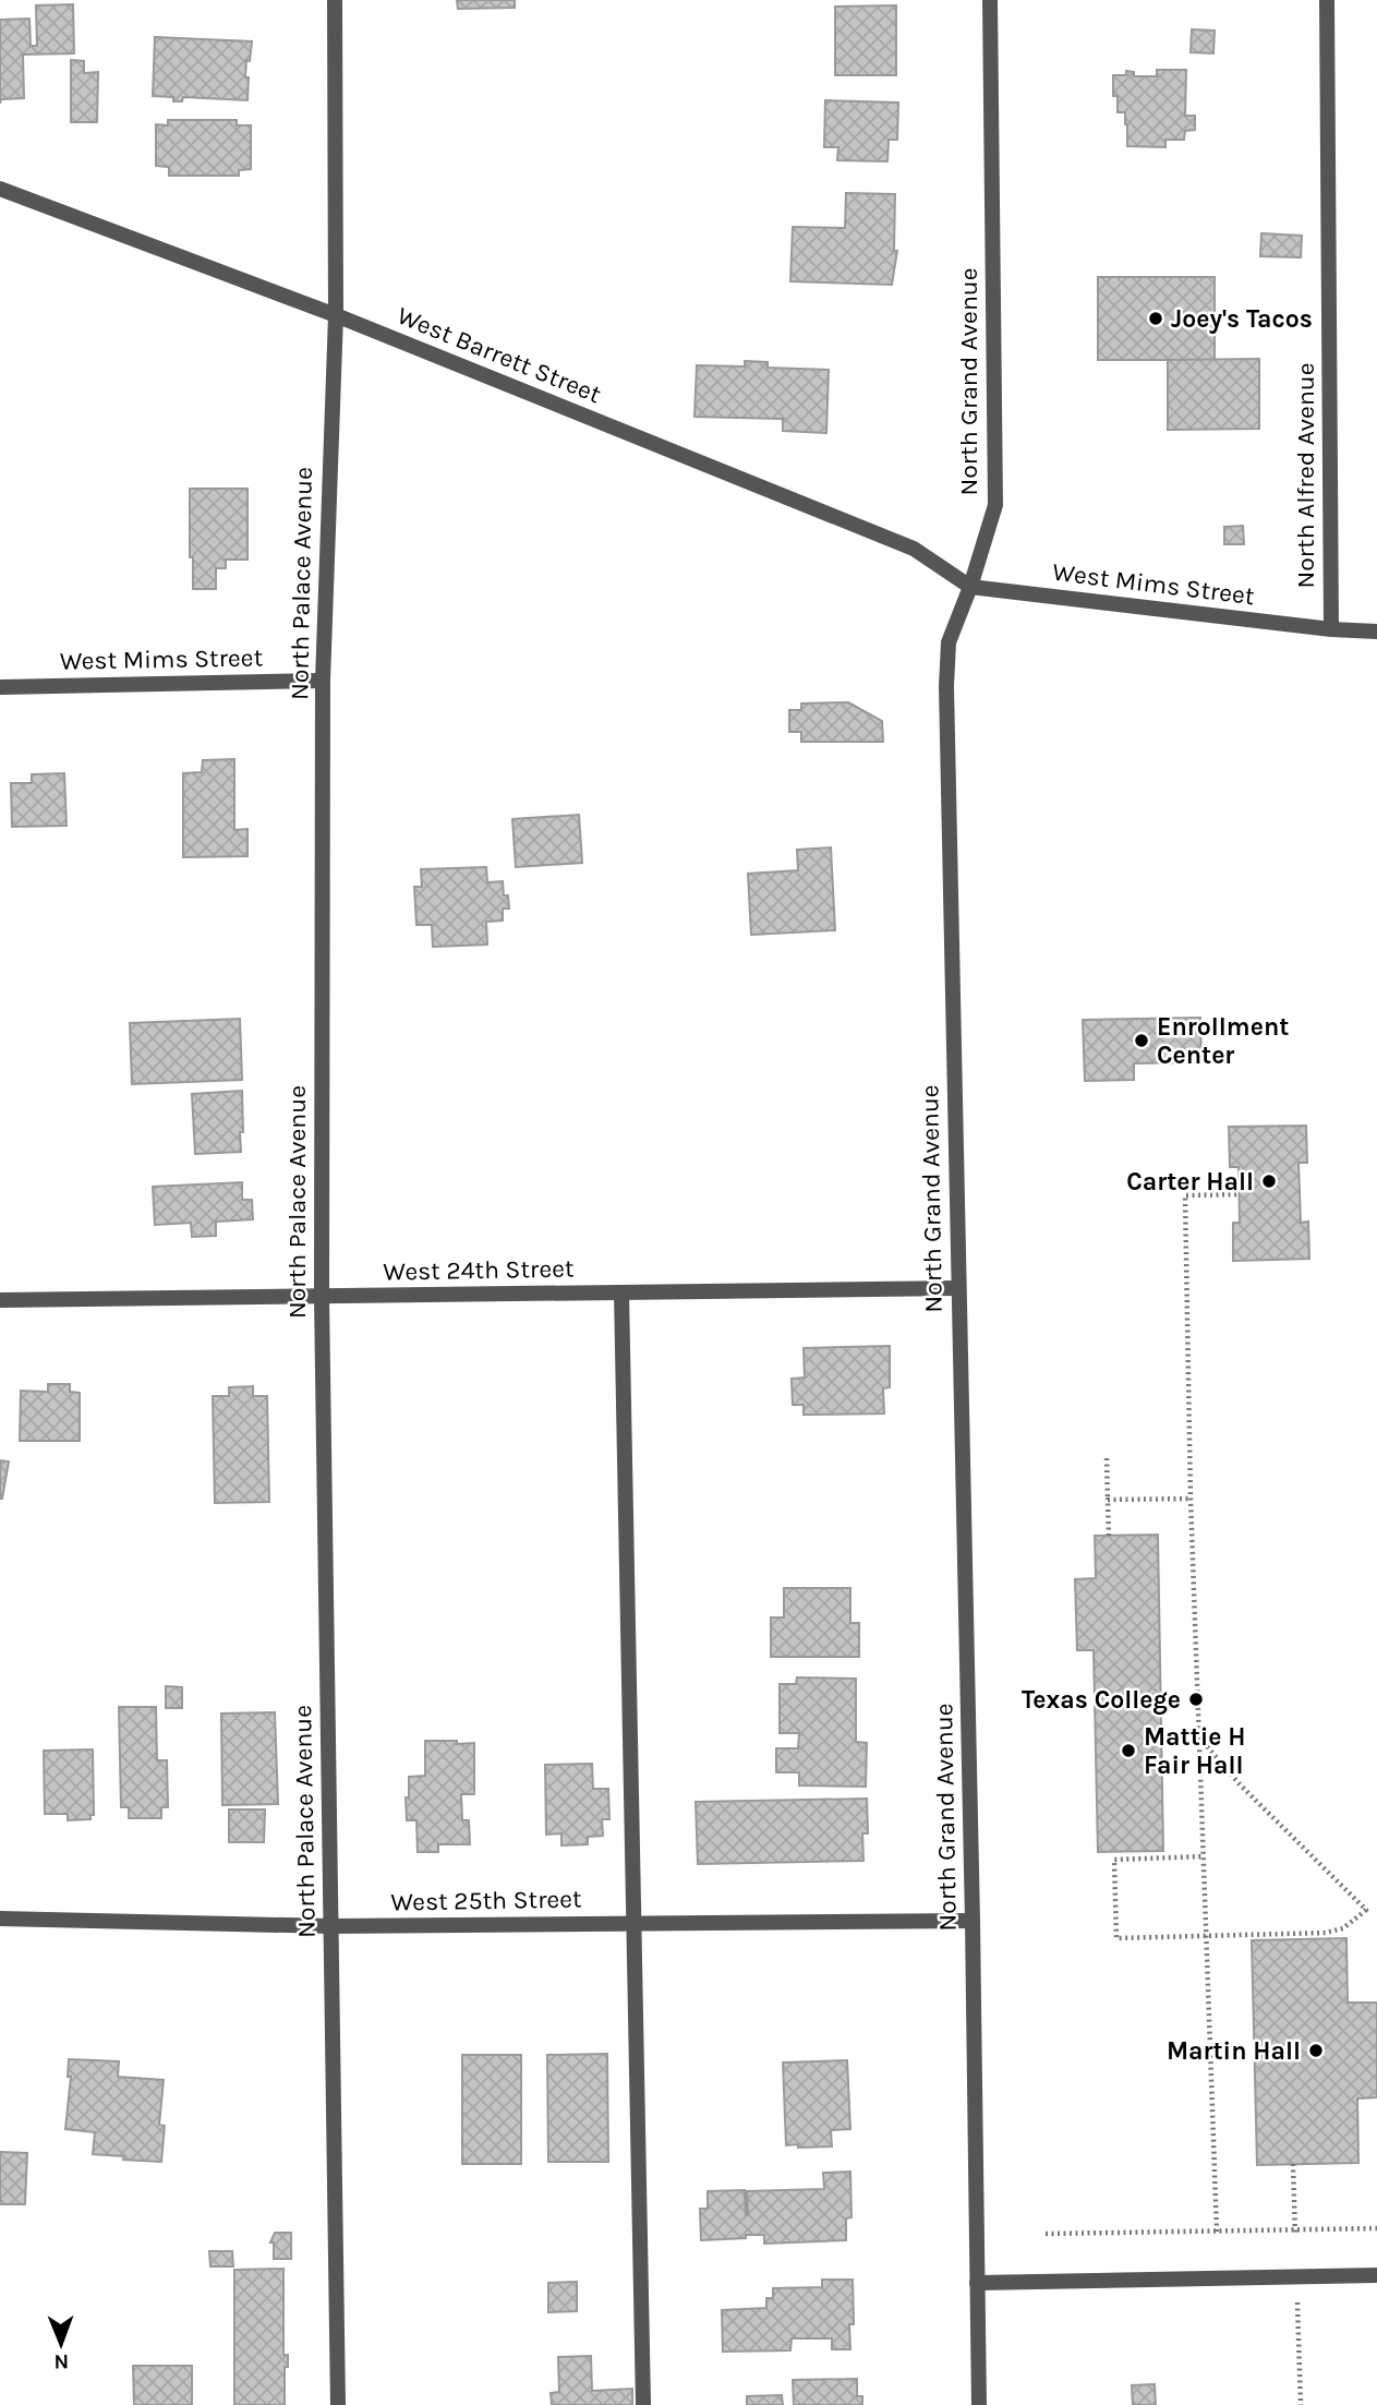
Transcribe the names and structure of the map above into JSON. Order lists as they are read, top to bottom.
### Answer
{
  "streets": {
    "street": [
      "West Barrett Street",
      "North Grand Avenue",
      "North Alfred Avenue",
      "North Palace Avenue",
      "West Mims Street",
      "West 24th Street",
      "West 25th Street"
    ]
  },
  "crossings": [
    ["West Barrett Street", "North Grand Avenue"],
    ["West Barrett Street", "North Palace Avenue"],
    ["West Barrett Street", "West Mims Street"],
    ["North Grand Avenue", "West Mims Street"],
    ["North Grand Avenue", "West 24th Street"],
    ["North Grand Avenue", "West 25th Street"],
    ["North Alfred Avenue", "West Mims Street"],
    ["North Palace Avenue", "West Mims Street"],
    ["North Palace Avenue", "West 24th Street"],
    ["North Palace Avenue", "West 25th Street"]
  ],
  "places": [
    "Joey's Tacos",
    "Enrollment Center",
    "Carter Hall",
    "Texas College",
    "Mattie H Fair Hall",
    "Martin Hall"
  ],
  "north": "bottom"
}
